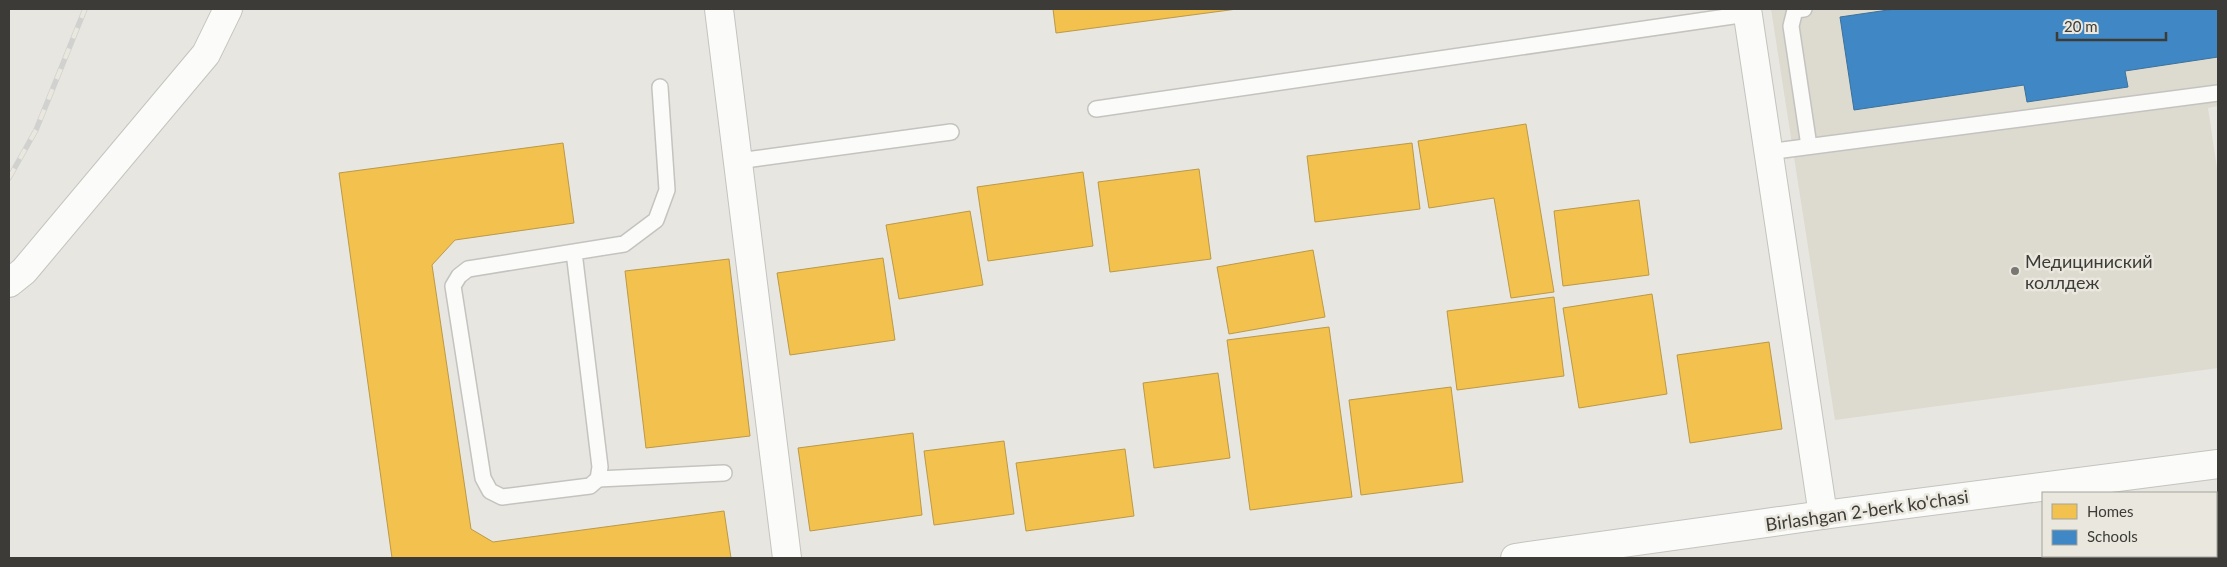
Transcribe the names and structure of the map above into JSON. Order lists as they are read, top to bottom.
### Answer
{
  "streets": {
    "street": ["Birlashgan 2-berk ko'chasi"]
  },
  "places": ["Медициниский коллдеж"],
  "legend": ["Homes", "Schools"],
  "scale_bar": "20 m"
}
